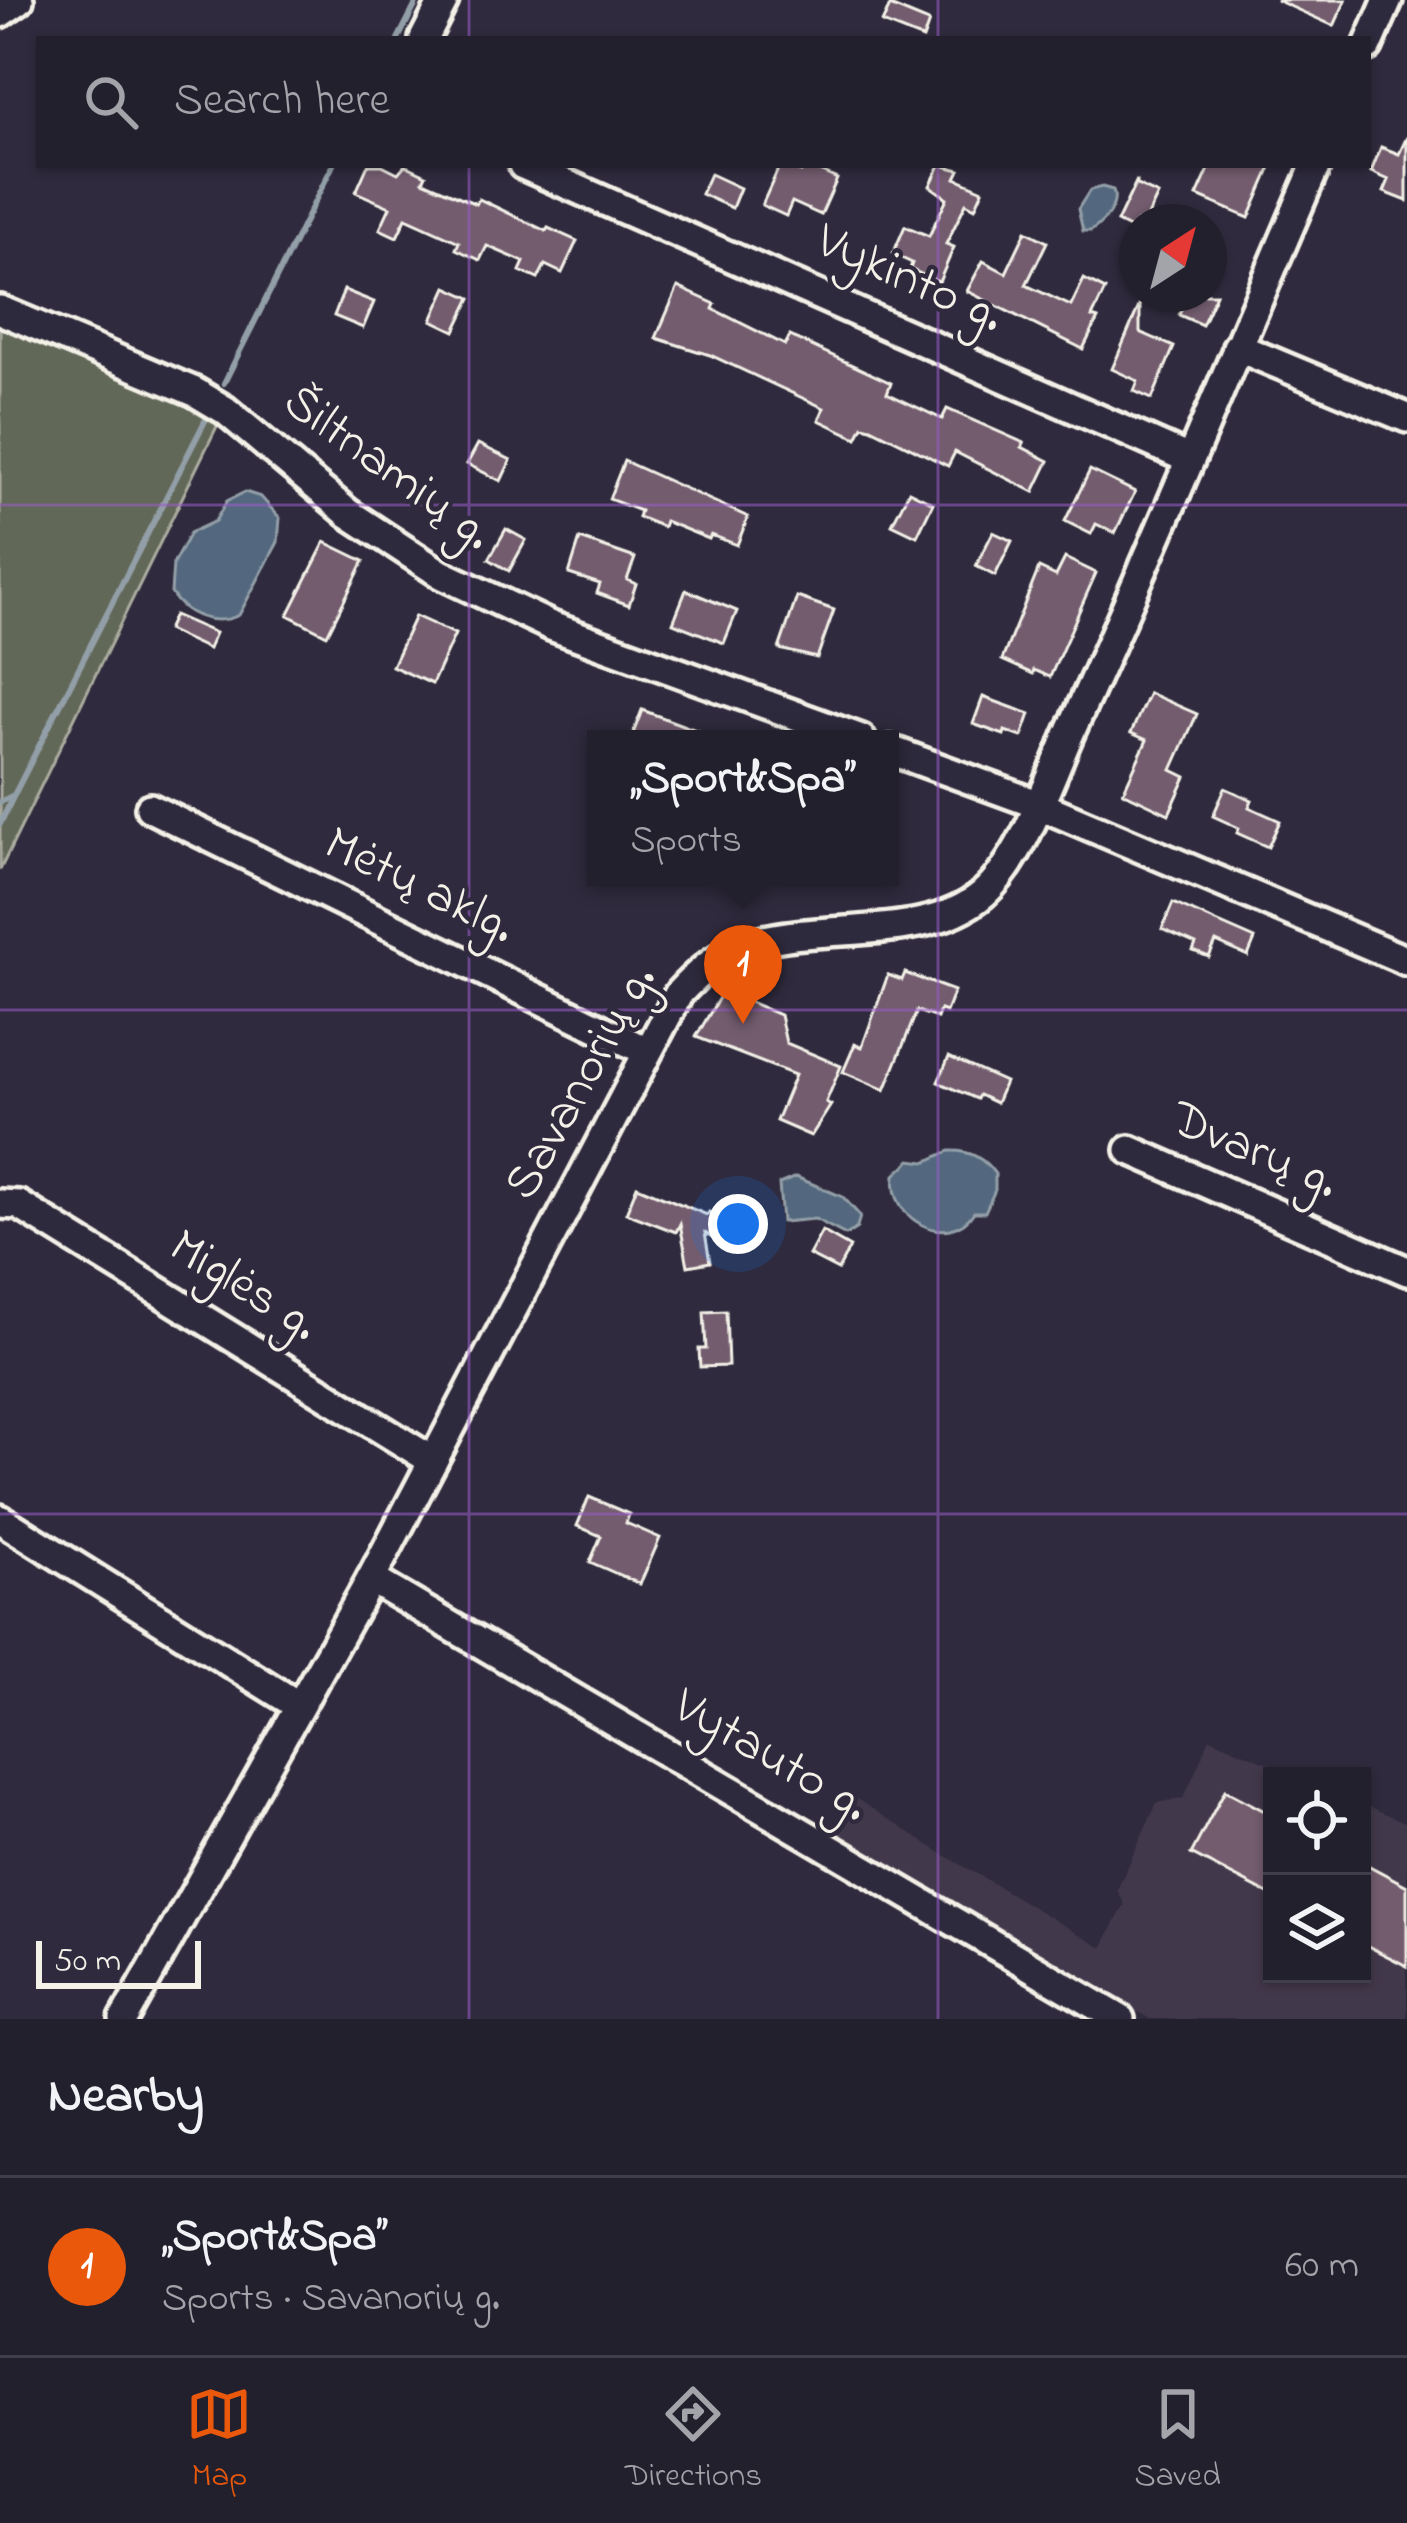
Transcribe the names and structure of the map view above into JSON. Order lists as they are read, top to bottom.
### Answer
{
  "streets": {
    "street": [
      "Vykinto g.",
      "Šiltnamių g.",
      "Mėtų aklg.",
      "Savanorių g.",
      "Dvarų g.",
      "Miglės g.",
      "Vytauto g."
    ]
  },
  "crossings": [
    ["Vykinto g.", "Savanorių g."],
    ["Mėtų aklg.", "Savanorių g."],
    ["Savanorių g.", "Miglės g."],
    ["Savanorių g.", "Vytauto g."]
  ],
  "scale_bar": "50 m",
  "north": "top right",
  "page": {
    "search": "Search here",
    "popup": ["„Sport&Spa”", "Sports"],
    "pins": "1",
    "scale": "50 m",
    "heading": "Nearby",
    "list": [
      {
        "mark": "1",
        "name": "„Sport&Spa”",
        "note": "Sports · Savanorių g.",
        "value": "60 m"
      }
    ],
    "nav": ["Map", "Directions", "Saved"]
  }
}
